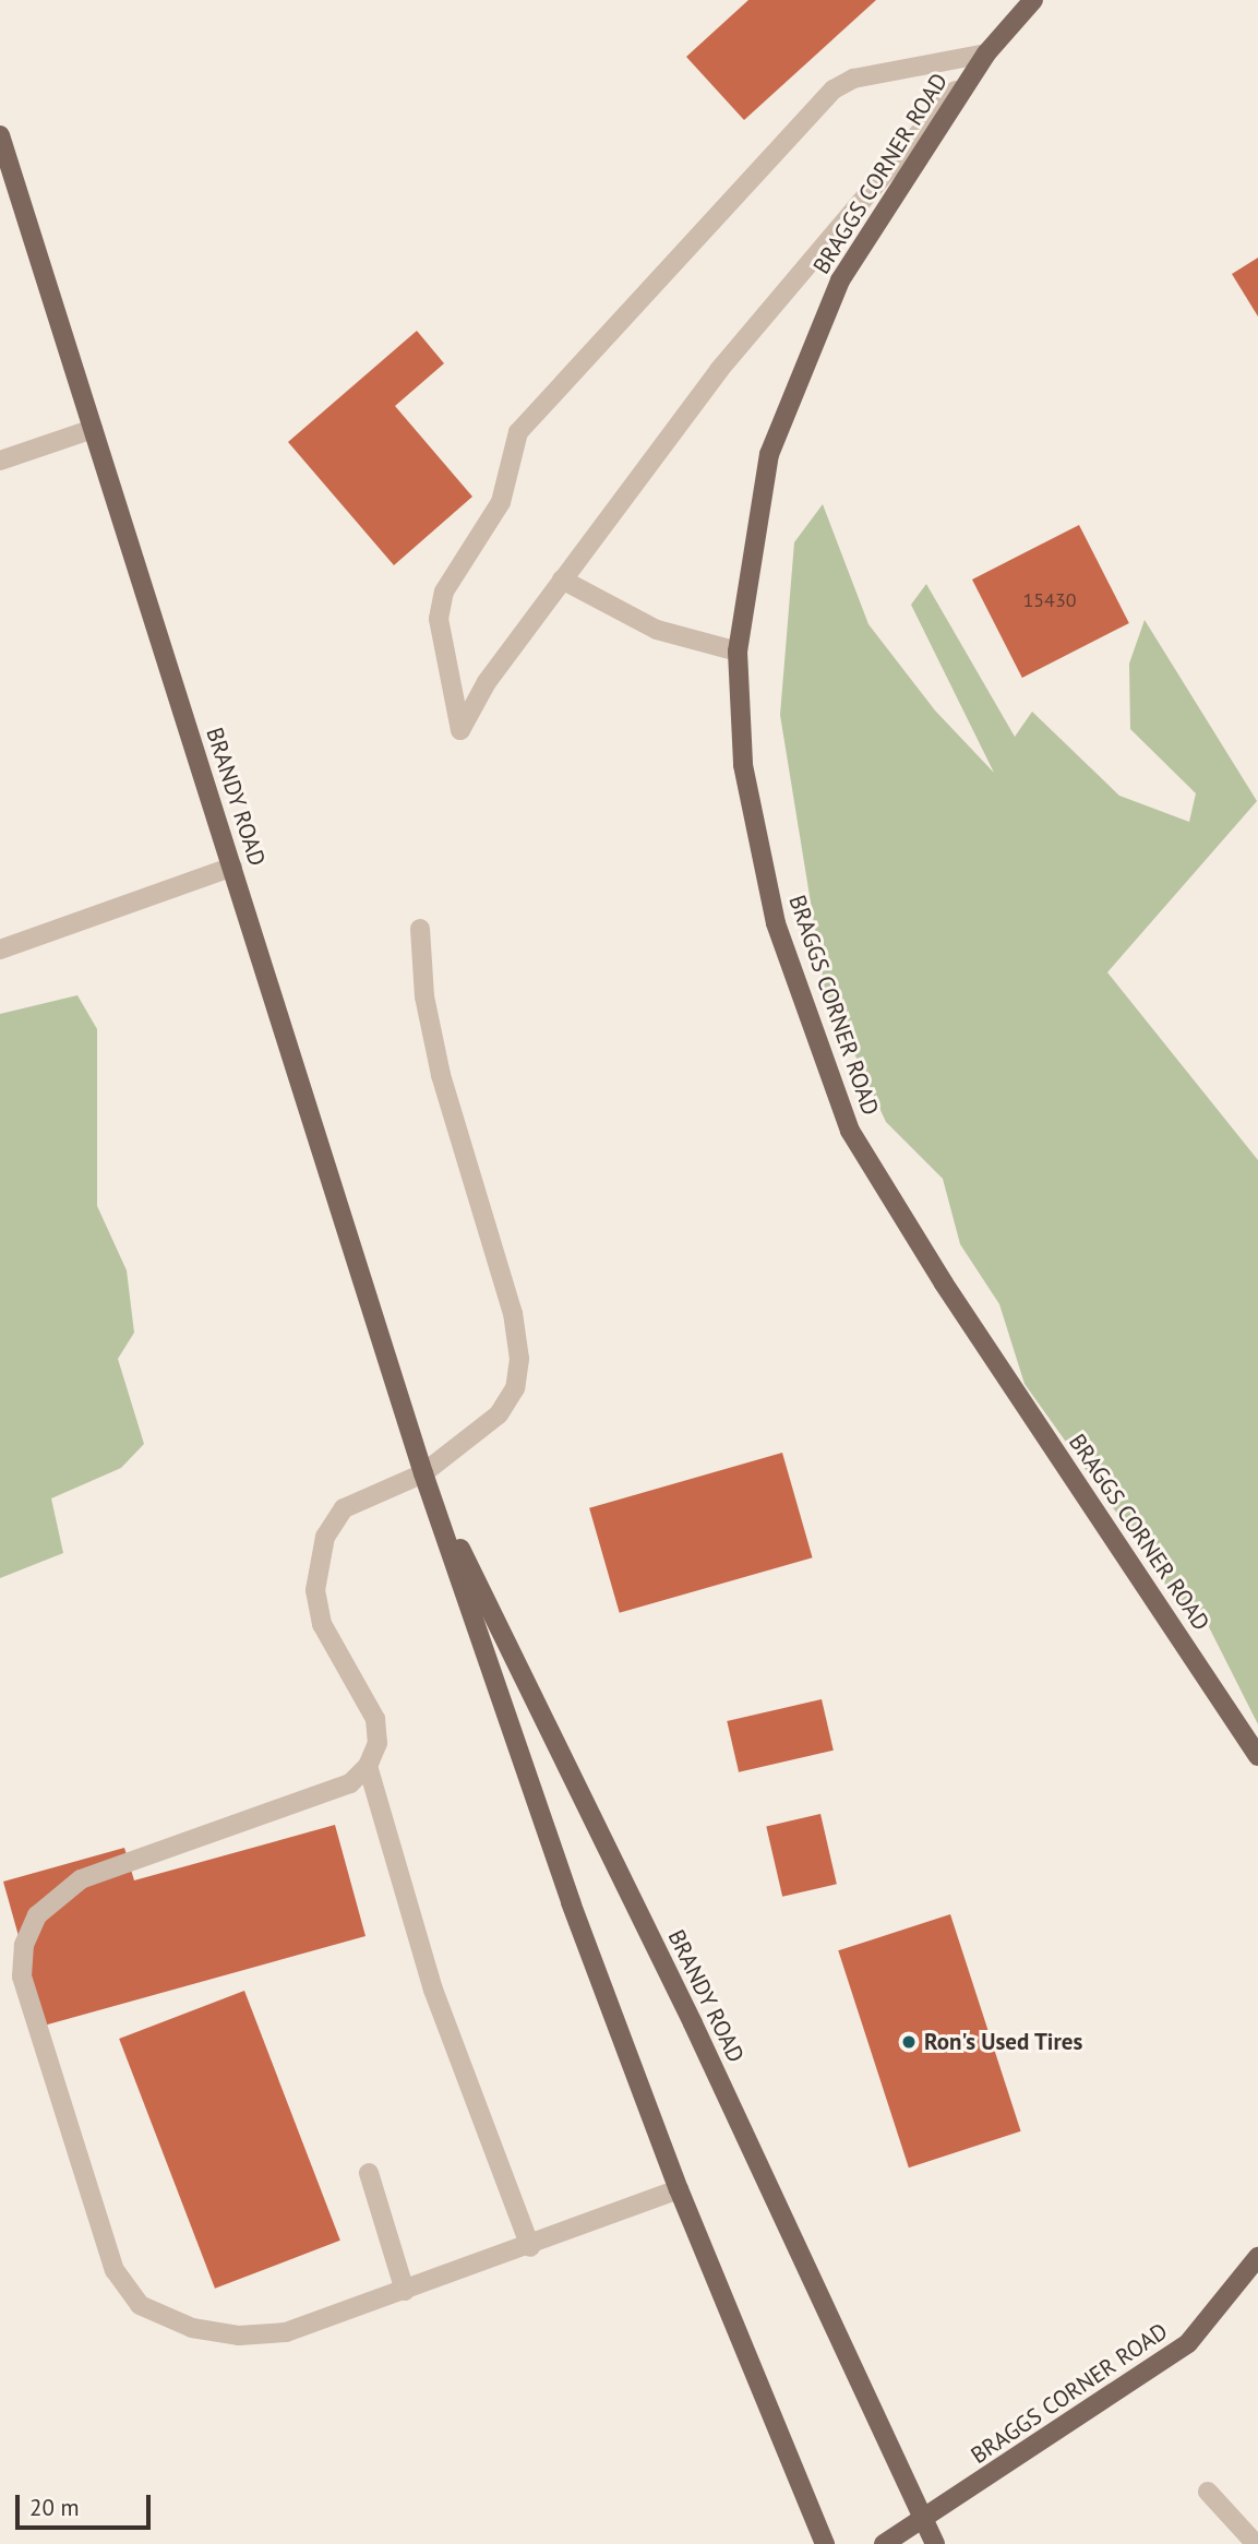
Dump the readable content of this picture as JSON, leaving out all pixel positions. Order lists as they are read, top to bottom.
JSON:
{
  "streets": {
    "main road": ["BRAGGS CORNER ROAD", "BRANDY ROAD"]
  },
  "crossings": [
    ["BRAGGS CORNER ROAD", "BRANDY ROAD"]
  ],
  "places": ["Ron's Used Tires"],
  "house_numbers": ["15430"],
  "scale_bar": "20 m"
}
